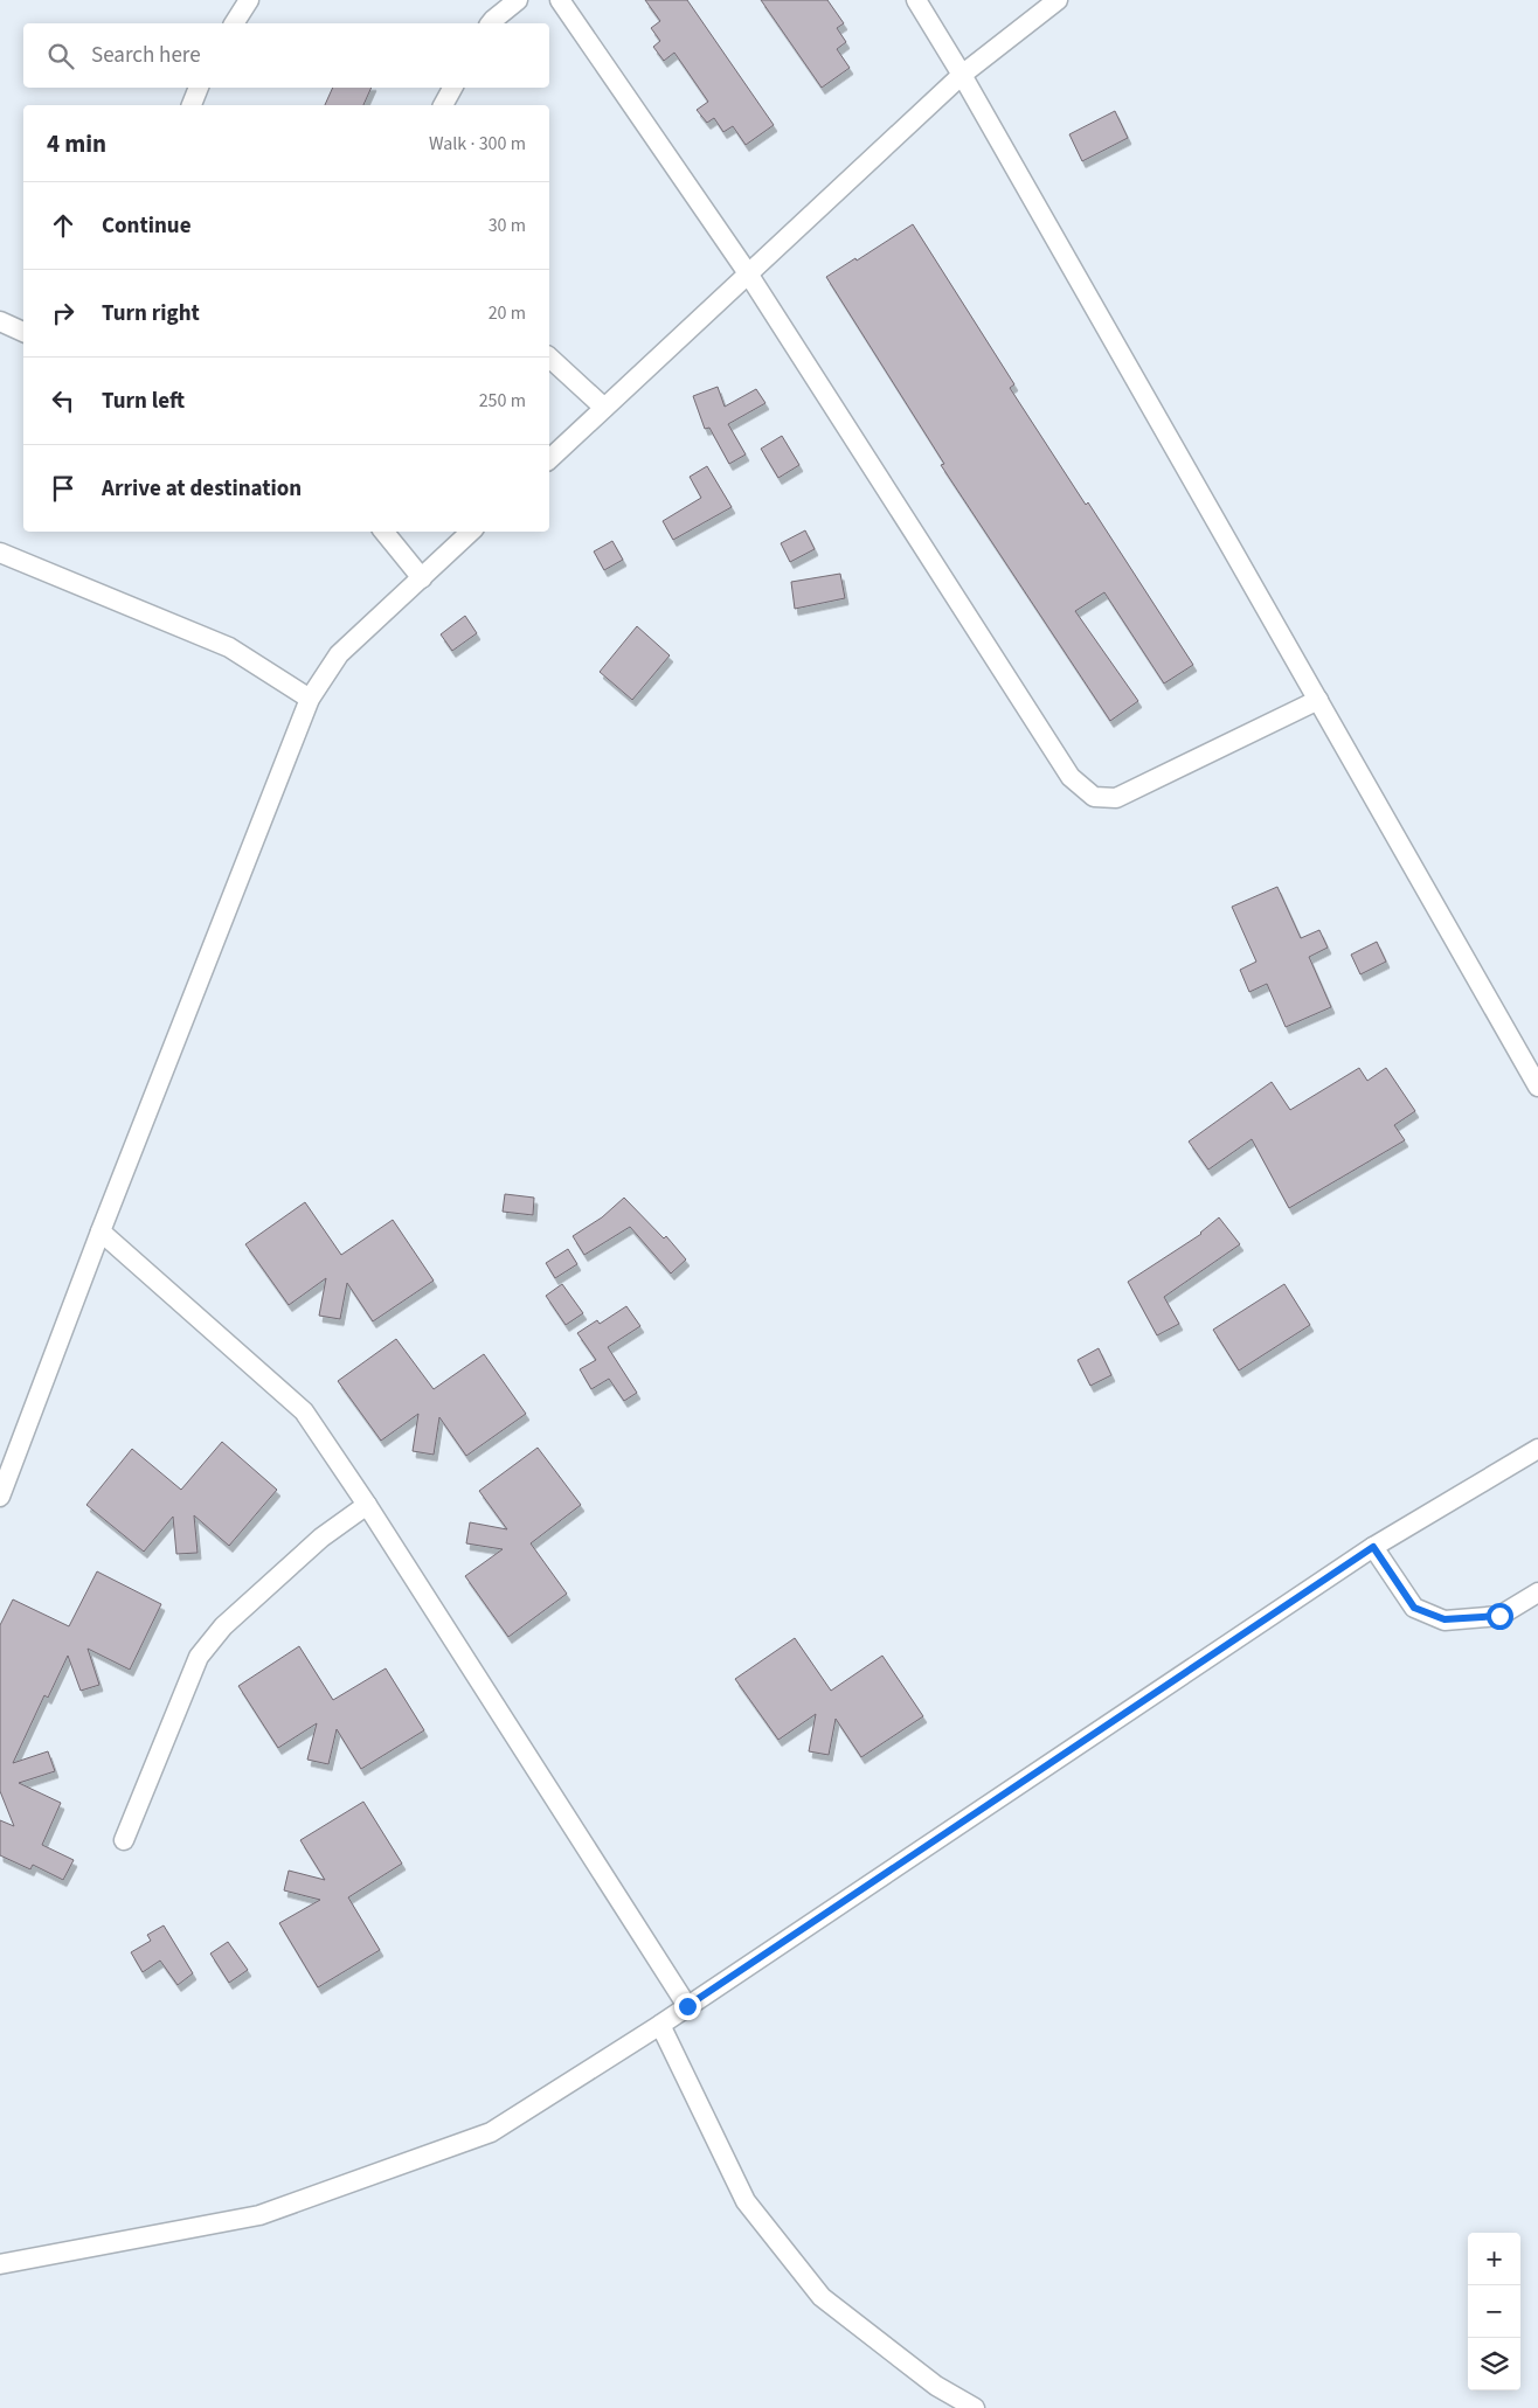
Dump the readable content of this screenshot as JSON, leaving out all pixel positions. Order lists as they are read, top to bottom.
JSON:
{
  "page": {
    "search": "Search here",
    "heading": ["4 min", "Walk · 300 m"],
    "list": [
      ["Continue", "30 m"],
      ["Turn right", "20 m"],
      ["Turn left", "250 m"],
      "Arrive at destination"
    ],
    "map_buttons": ["+", "−"]
  }
}
